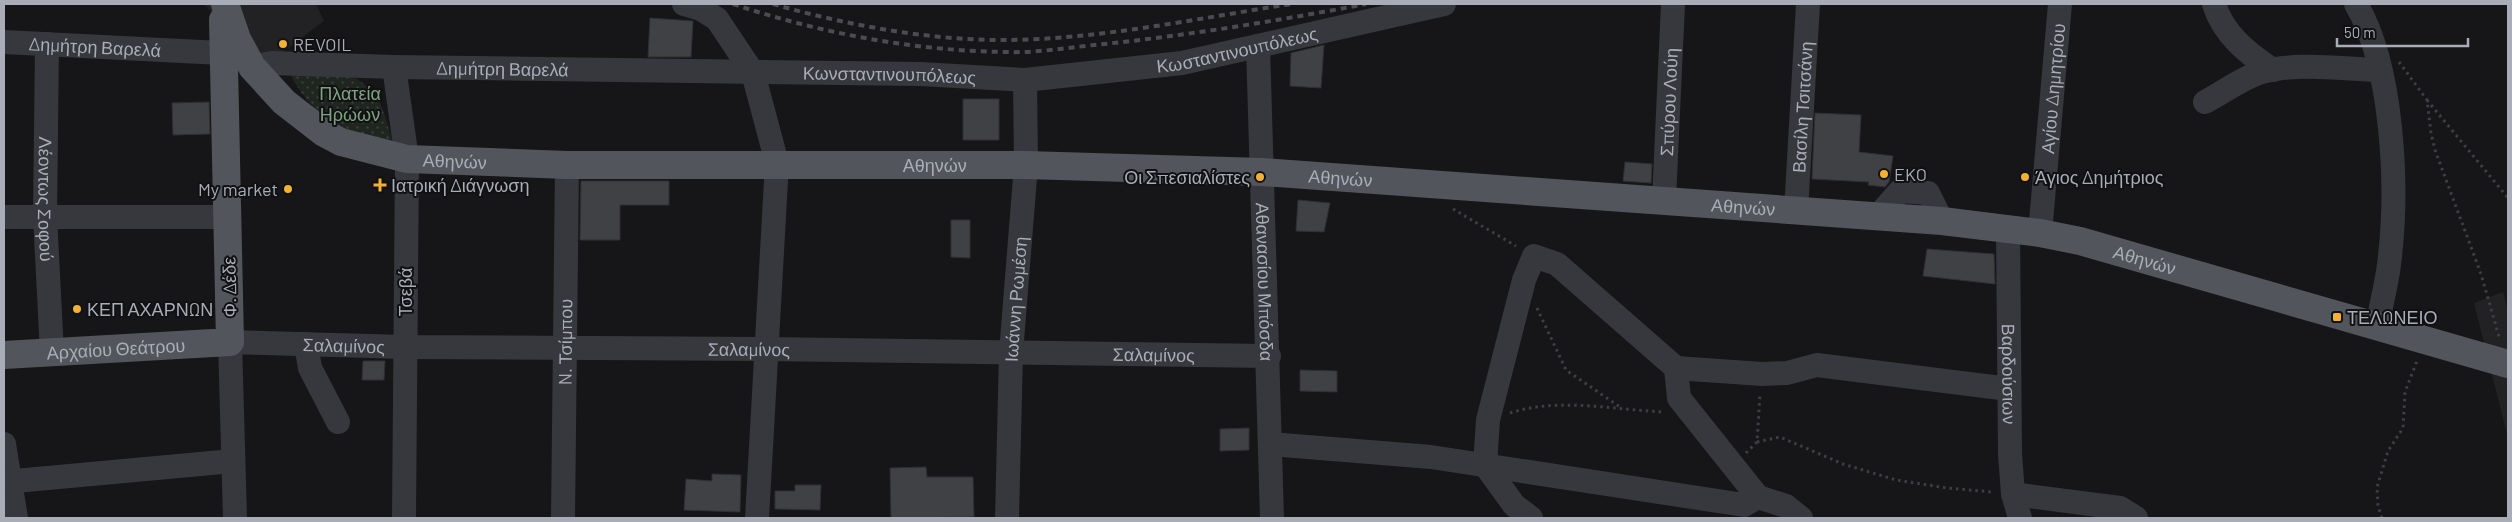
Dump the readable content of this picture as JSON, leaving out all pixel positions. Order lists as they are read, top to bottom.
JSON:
{
  "streets": {
    "main road": ["Αθηνών", "Φ. Δέδε", "Αρχαίου Θεάτρου"],
    "street": [
      "Δημήτρη Βαρελά",
      "Κωσταντινουπόλεως",
      "Κωνσταντινουπόλεως",
      "Αγίου Δημητρίου",
      "Σπύρου Λούη",
      "Βασίλη Τσιτσάνη",
      "Λέοντως Σοφού",
      "Αθανασίου Μπόσδα",
      "Τσεβά",
      "Ιωάννη Ρωμέση",
      "N. Τσίμπου",
      "Σαλαμίνος",
      "Βαρδούσιων"
    ]
  },
  "crossings": [
    ["Δημήτρη Βαρελά", "Κωνσταντινουπόλεως"],
    ["Δημήτρη Βαρελά", "Αθηνών"],
    ["Δημήτρη Βαρελά", "Λέοντως Σοφού"],
    ["Δημήτρη Βαρελά", "Τσεβά"],
    ["Κωσταντινουπόλεως", "Κωνσταντινουπόλεως"],
    ["Κωσταντινουπόλεως", "Αθανασίου Μπόσδα"],
    ["Κωσταντινουπόλεως", "Ιωάννη Ρωμέση"],
    ["Κωνσταντινουπόλεως", "Ιωάννη Ρωμέση"],
    ["Αγίου Δημητρίου", "Αθηνών"],
    ["Σπύρου Λούη", "Αθηνών"],
    ["Βασίλη Τσιτσάνη", "Αθηνών"],
    ["Αθηνών", "Αθανασίου Μπόσδα"],
    ["Αθηνών", "Τσεβά"],
    ["Αθηνών", "Ιωάννη Ρωμέση"],
    ["Αθηνών", "N. Τσίμπου"],
    ["Αθηνών", "Βαρδούσιων"],
    ["Λέοντως Σοφού", "Αρχαίου Θεάτρου"],
    ["Αθανασίου Μπόσδα", "Σαλαμίνος"],
    ["Φ. Δέδε", "Σαλαμίνος"],
    ["Φ. Δέδε", "Αρχαίου Θεάτρου"],
    ["Τσεβά", "Σαλαμίνος"],
    ["Ιωάννη Ρωμέση", "Σαλαμίνος"],
    ["N. Τσίμπου", "Σαλαμίνος"],
    ["Σαλαμίνος", "Αρχαίου Θεάτρου"]
  ],
  "parks": ["Πλατεία Ηρώων"],
  "places": {
    "other": [
      "REVOIL",
      "EKO",
      "Οι Σπεσιαλίστες",
      "Άγιος Δημήτριος",
      "My market",
      "ΚΕΠ ΑΧΑΡΝΩΝ"
    ],
    "health": ["Ιατρική Διάγνωση"],
    "transit": ["ΤΕΛΩΝΕΙΟ"]
  },
  "scale_bar": "50 m"
}
